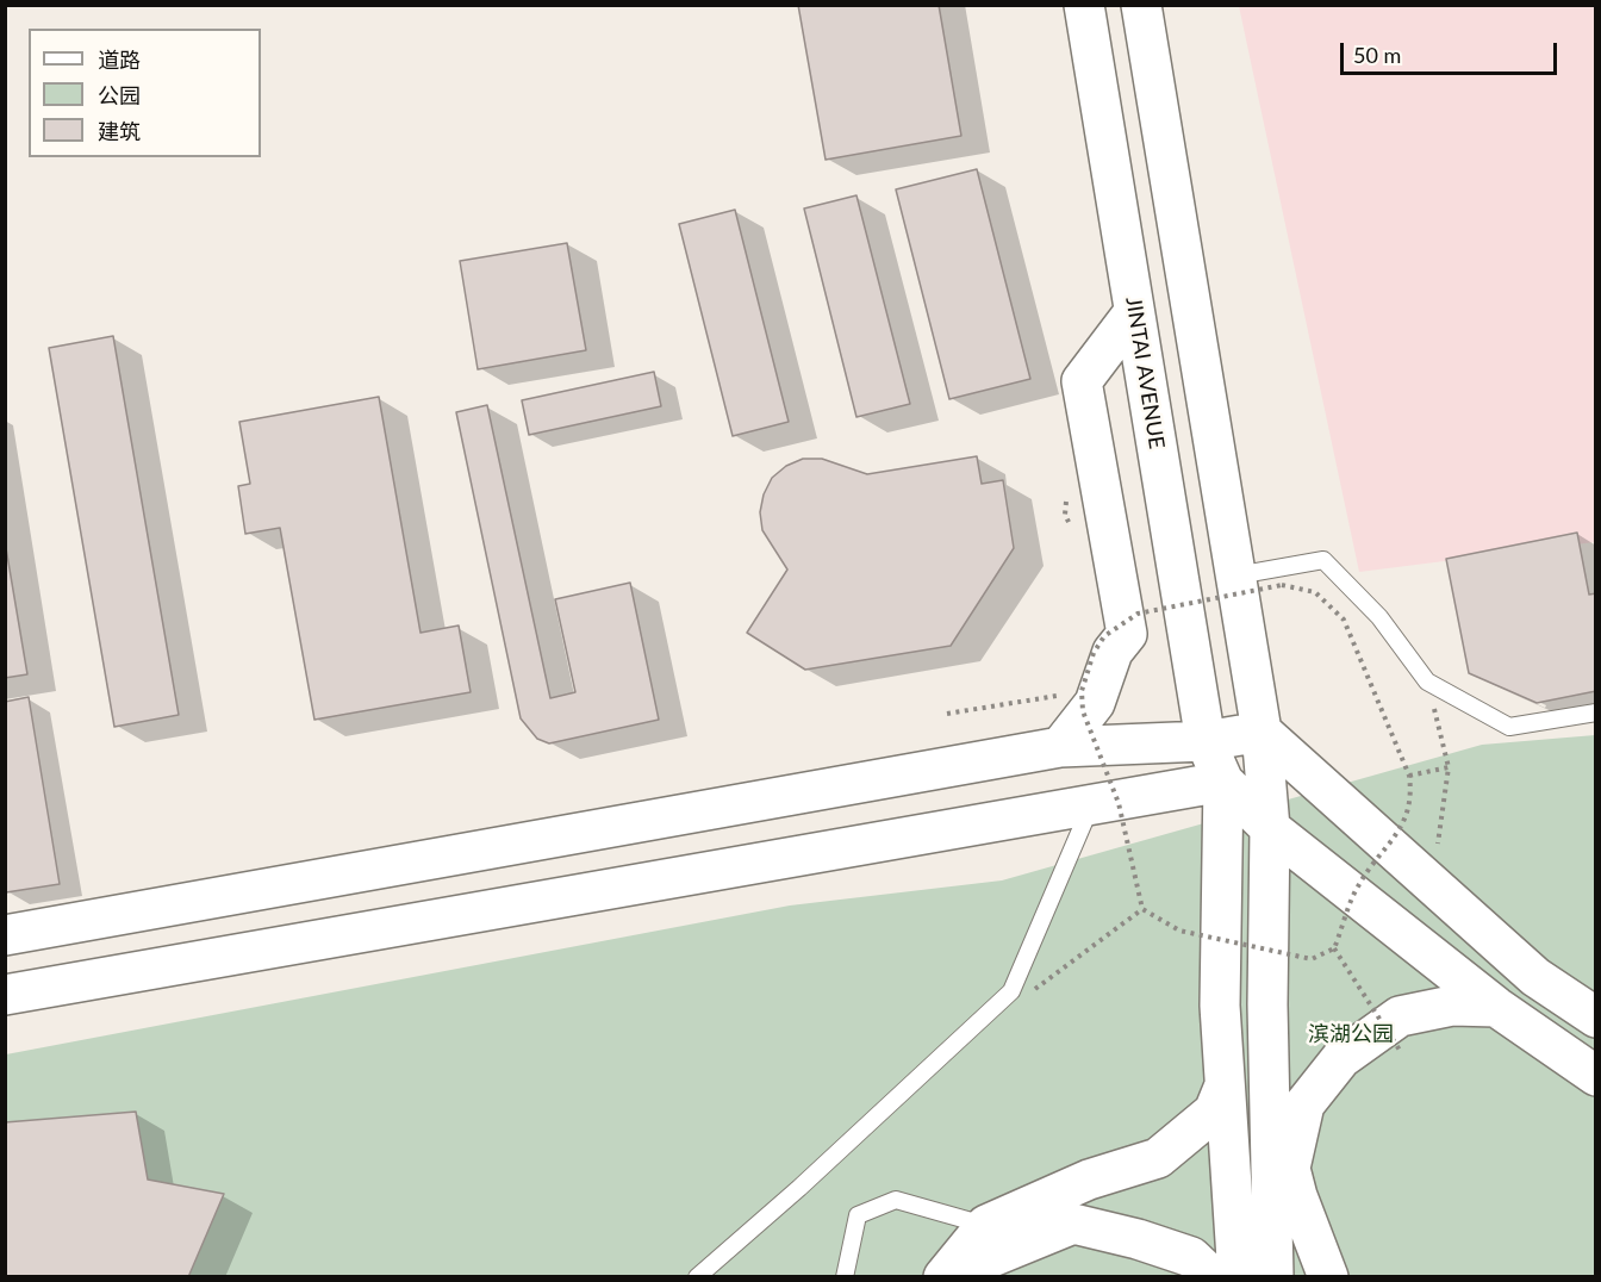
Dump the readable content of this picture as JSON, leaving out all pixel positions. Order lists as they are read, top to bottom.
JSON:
{
  "streets": {
    "main road": ["JINTAI AVENUE"]
  },
  "parks": ["滨湖公园"],
  "legend": ["道路", "公园", "建筑"],
  "scale_bar": "50 m"
}
